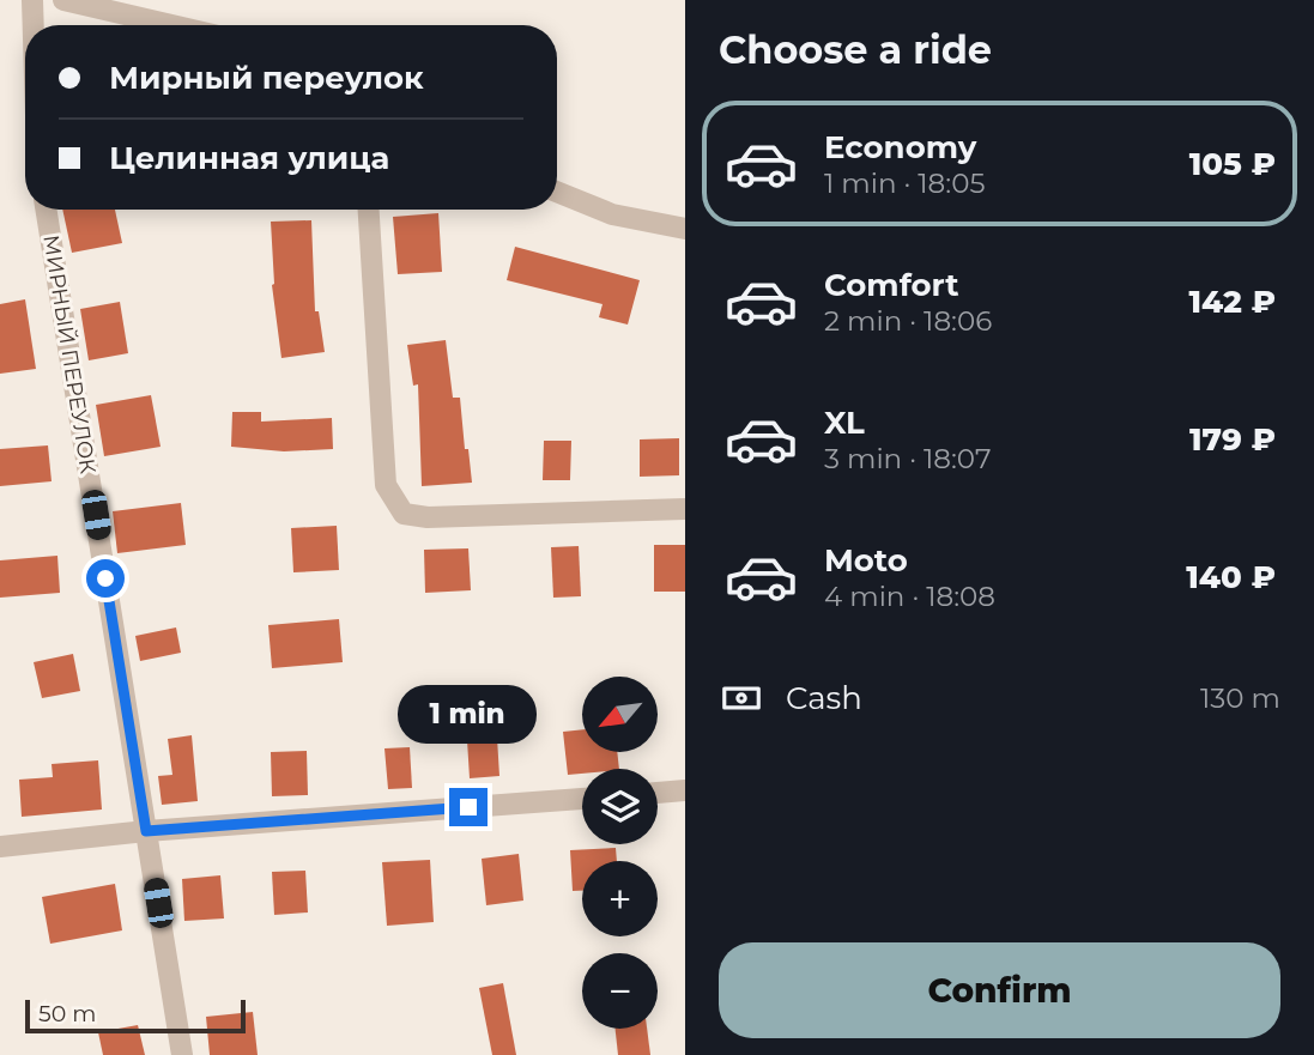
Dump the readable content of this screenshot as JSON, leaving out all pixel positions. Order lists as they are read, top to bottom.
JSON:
{
  "streets": {
    "street": ["МИРНЫЙ ПЕРЕУЛОК"]
  },
  "scale_bar": "50 m",
  "north": "bottom left",
  "page": {
    "heading": "Choose a ride",
    "banner": ["Мирный переулок", "Целинная улица"],
    "list": [
      {
        "name": "Economy",
        "note": "1 min · 18:05",
        "value": "105 ₽"
      },
      {
        "name": "Comfort",
        "note": "2 min · 18:06",
        "value": "142 ₽"
      },
      {
        "name": "XL",
        "note": "3 min · 18:07",
        "value": "179 ₽"
      },
      {
        "name": "Moto",
        "note": "4 min · 18:08",
        "value": "140 ₽"
      }
    ],
    "pay": ["Cash", "130 m"],
    "map_buttons": ["+", "−"],
    "bubble": "1 min",
    "buttons": "Confirm",
    "scale": "50 m"
  }
}
